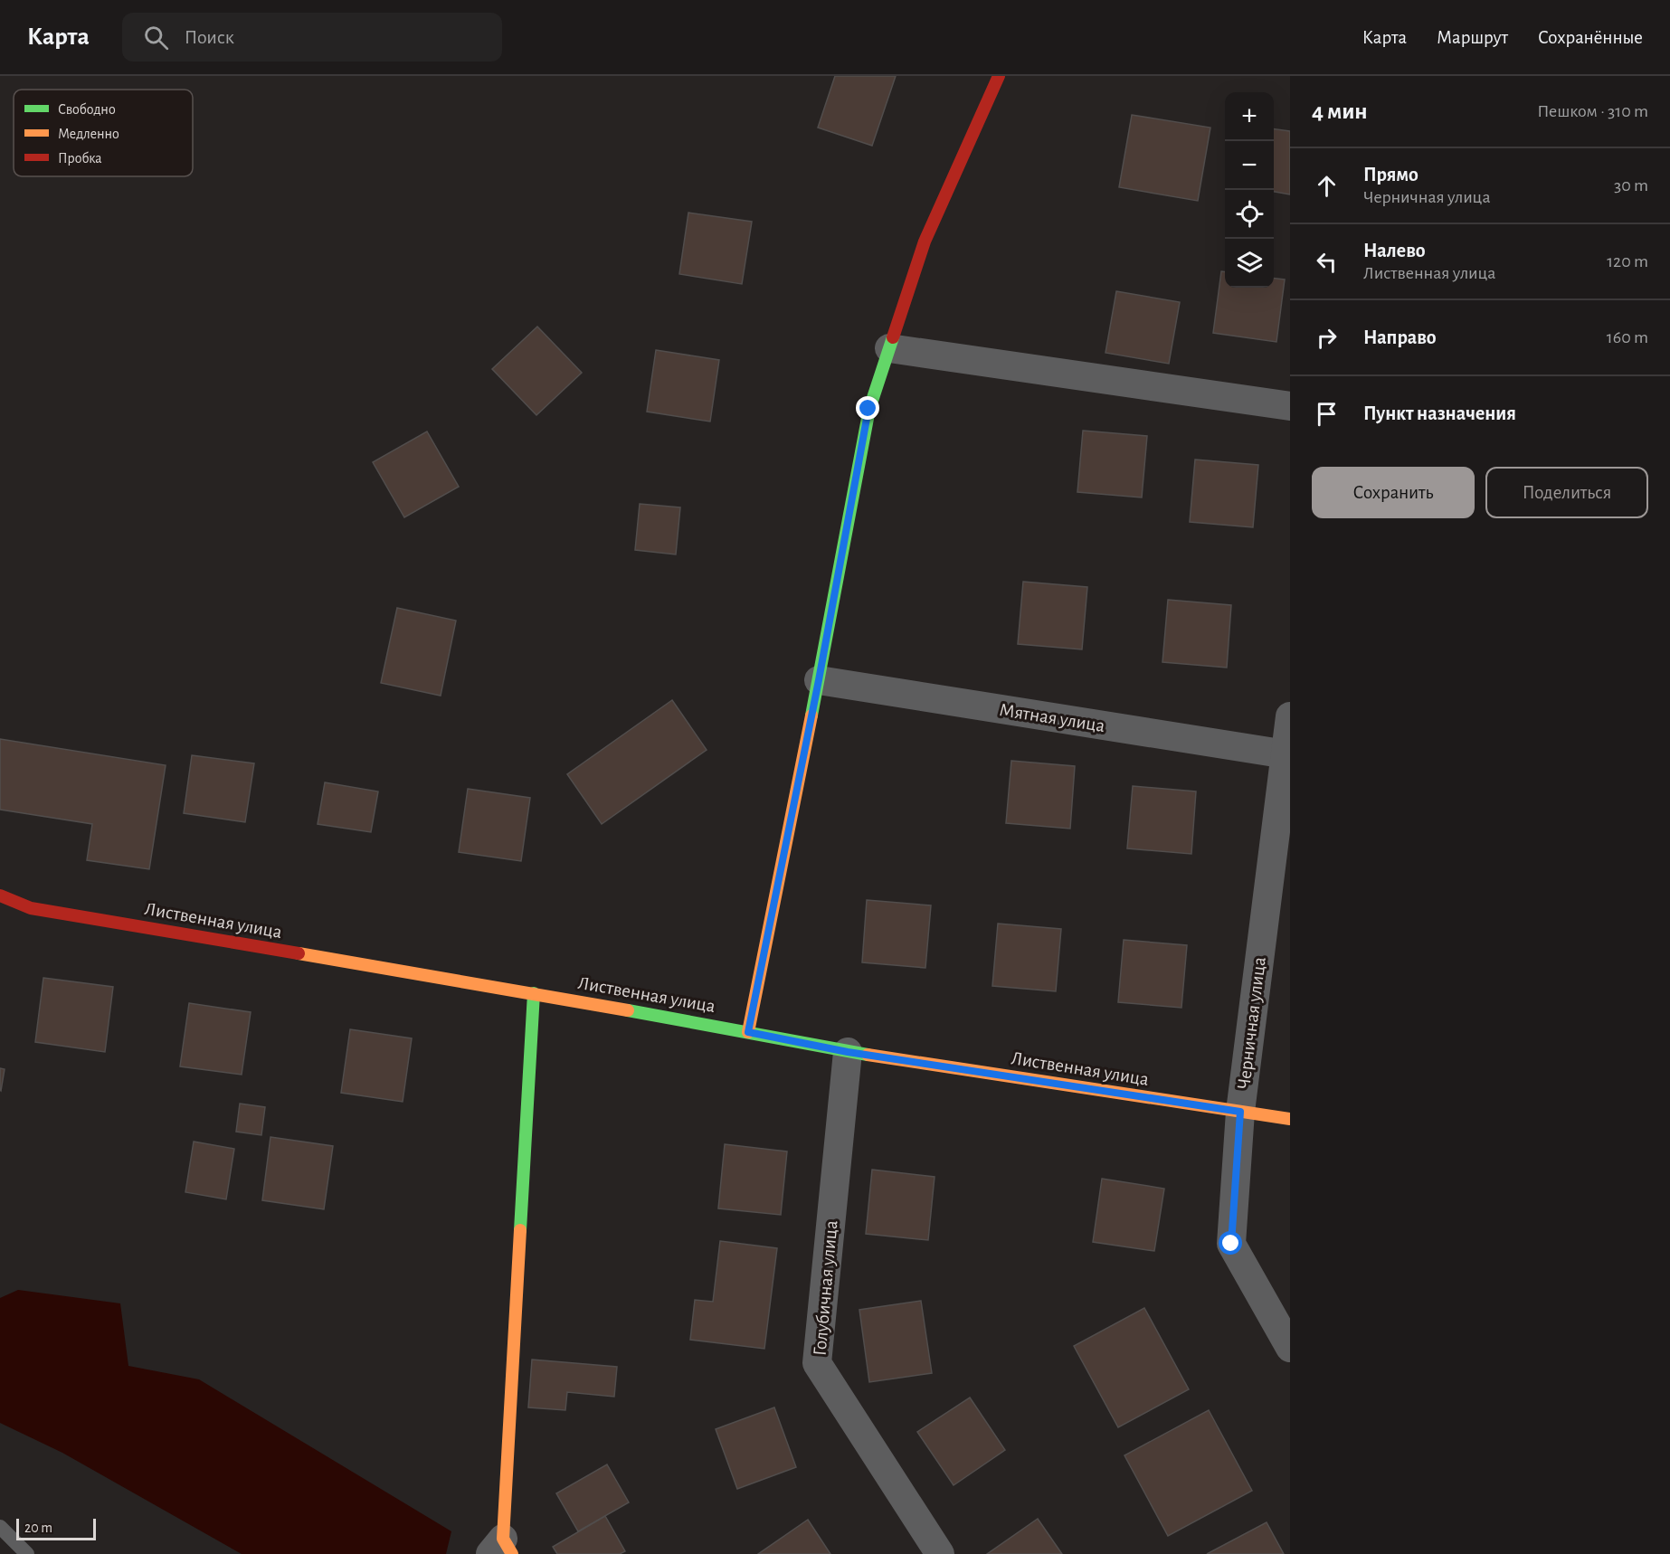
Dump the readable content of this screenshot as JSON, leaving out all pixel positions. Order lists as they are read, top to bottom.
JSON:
{
  "streets": {
    "street": [
      "Мятная улица",
      "Лиственная улица",
      "Черничная улица",
      "Голубичная улица"
    ]
  },
  "crossings": [
    ["Мятная улица", "Черничная улица"],
    ["Лиственная улица", "Черничная улица"],
    ["Лиственная улица", "Голубичная улица"]
  ],
  "legend": ["Свободно", "Медленно", "Пробка"],
  "scale_bar": "20 m",
  "page": {
    "header": "Карта",
    "search": "Поиск",
    "nav": ["Карта", "Маршрут", "Сохранённые"],
    "heading": ["4 мин", "Пешком · 310 m"],
    "map_buttons": ["+", "−"],
    "list": [
      ["Прямо", "Черничная улица", "30 m"],
      ["Налево", "Лиственная улица", "120 m"],
      ["Направо", "160 m"],
      "Пункт назначения"
    ],
    "buttons": ["Сохранить", "Поделиться"],
    "scale": "20 m"
  }
}
